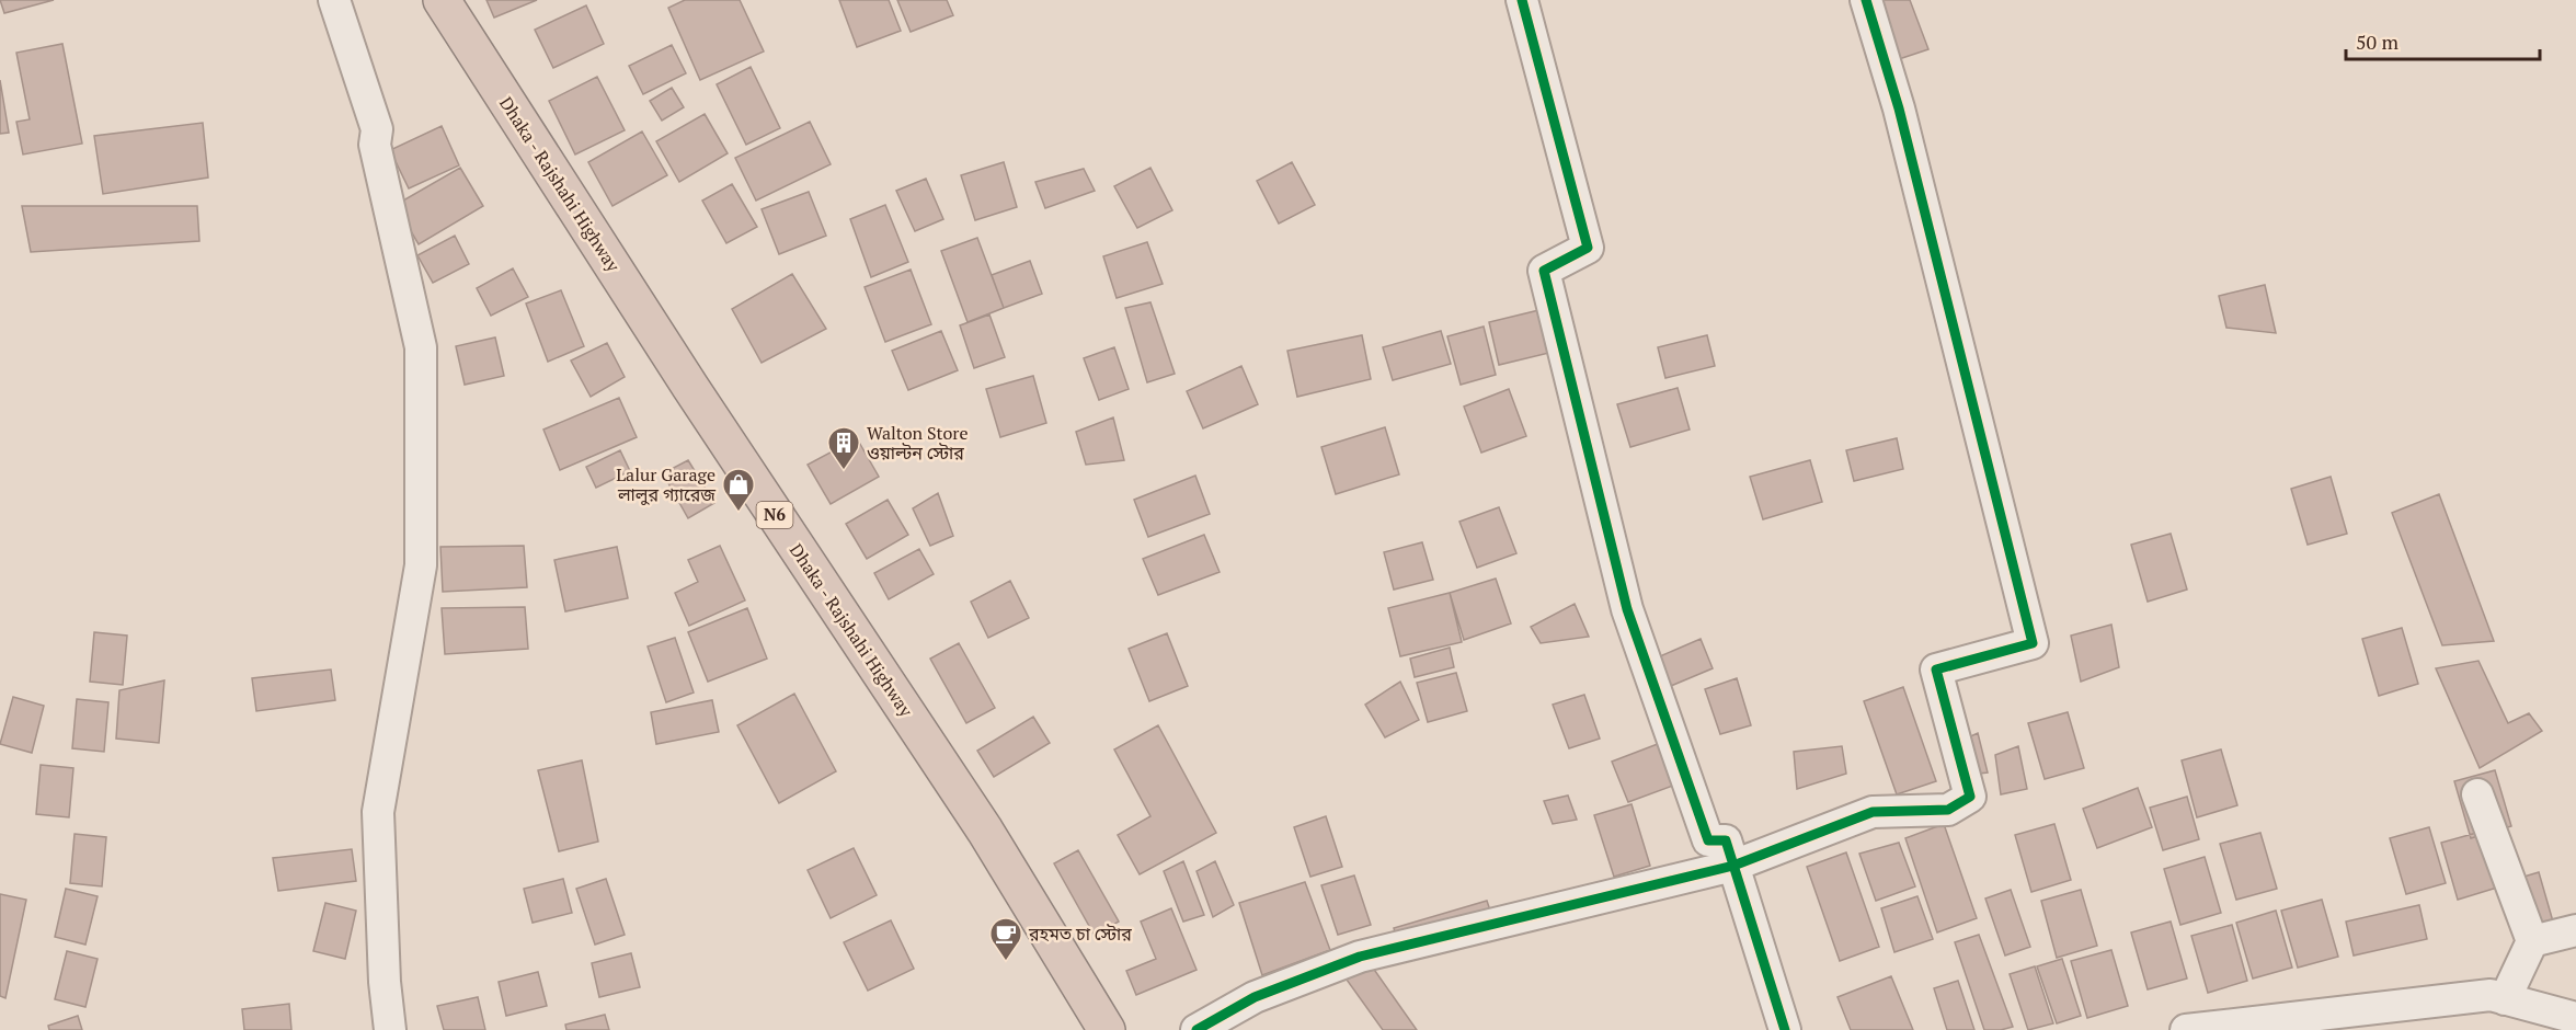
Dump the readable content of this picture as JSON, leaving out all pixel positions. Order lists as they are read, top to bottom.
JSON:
{
  "streets": {
    "highway": ["Dhaka - Rajshahi Highway", "N6"]
  },
  "places": {
    "building": ["Walton Store ওয়াল্টন স্টোর"],
    "shop": ["Lalur Garage লালুর গ্যারেজ"],
    "cafe": ["রহমত চা স্টোর"]
  },
  "scale_bar": "50 m"
}
